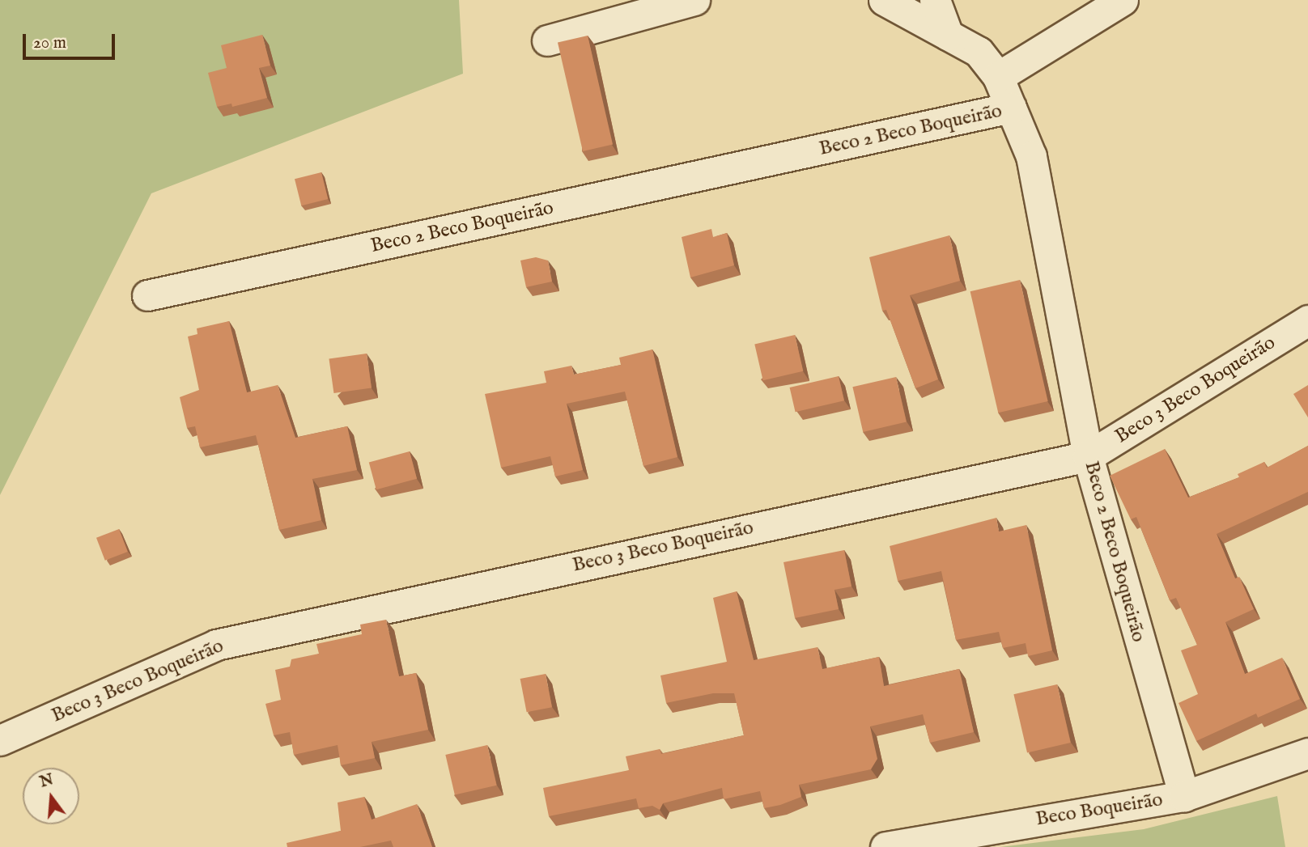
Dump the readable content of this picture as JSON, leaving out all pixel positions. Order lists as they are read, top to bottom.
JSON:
{
  "streets": {
    "street": ["Beco 2 Beco Boqueirão", "Beco 3 Beco Boqueirão", "Beco Boqueirão"]
  },
  "crossings": [
    ["Beco 2 Beco Boqueirão", "Beco 3 Beco Boqueirão"],
    ["Beco 2 Beco Boqueirão", "Beco Boqueirão"]
  ],
  "scale_bar": "20 m",
  "north": "top"
}
